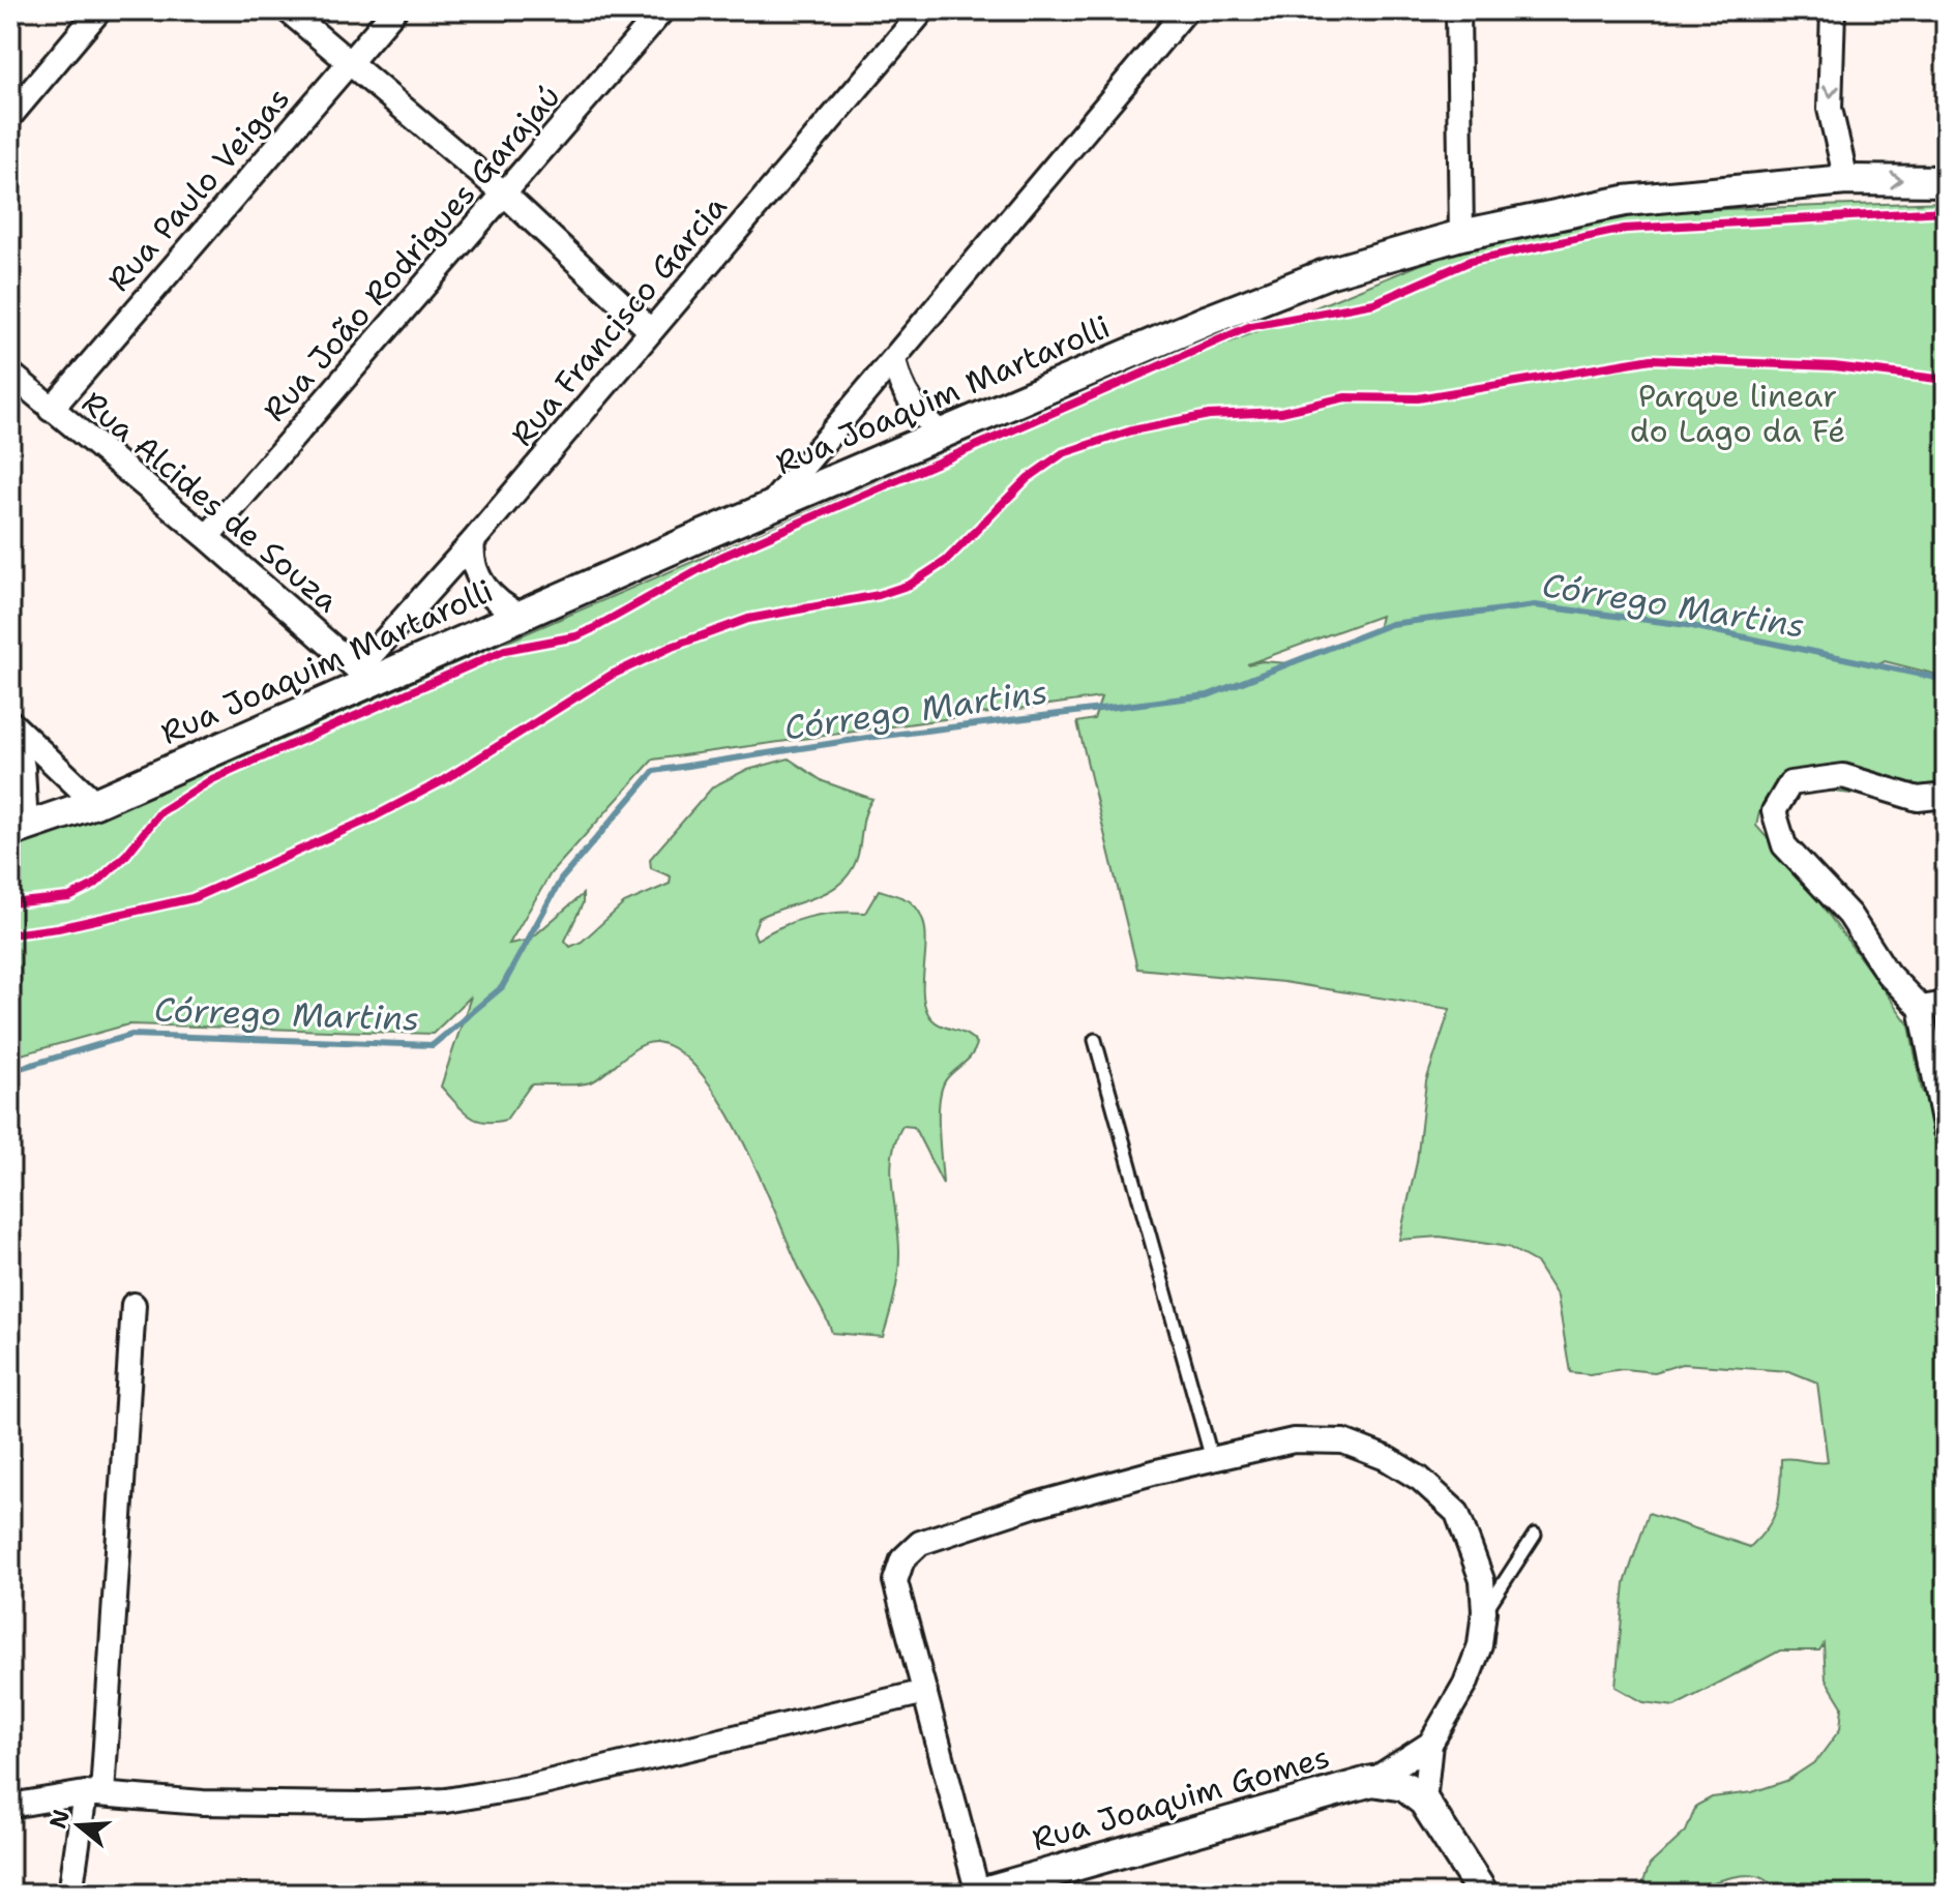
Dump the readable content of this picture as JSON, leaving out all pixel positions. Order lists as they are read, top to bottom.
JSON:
{
  "streets": {
    "street": [
      "Rua Paulo Veigas",
      "Rua João Rodrigues Garajaú",
      "Rua Francisco Garcia",
      "Rua Joaquim Martarolli",
      "Rua Alcides de Souza",
      "Rua Joaquim Gomes"
    ]
  },
  "crossings": [
    ["Rua Paulo Veigas", "Rua Alcides de Souza"],
    ["Rua João Rodrigues Garajaú", "Rua Alcides de Souza"],
    ["Rua Francisco Garcia", "Rua Joaquim Martarolli"],
    ["Rua Francisco Garcia", "Rua Alcides de Souza"],
    ["Rua Joaquim Martarolli", "Rua Alcides de Souza"]
  ],
  "water": ["Córrego Martins"],
  "parks": ["Parque linear do Lago da Fé"],
  "north": "left"
}
